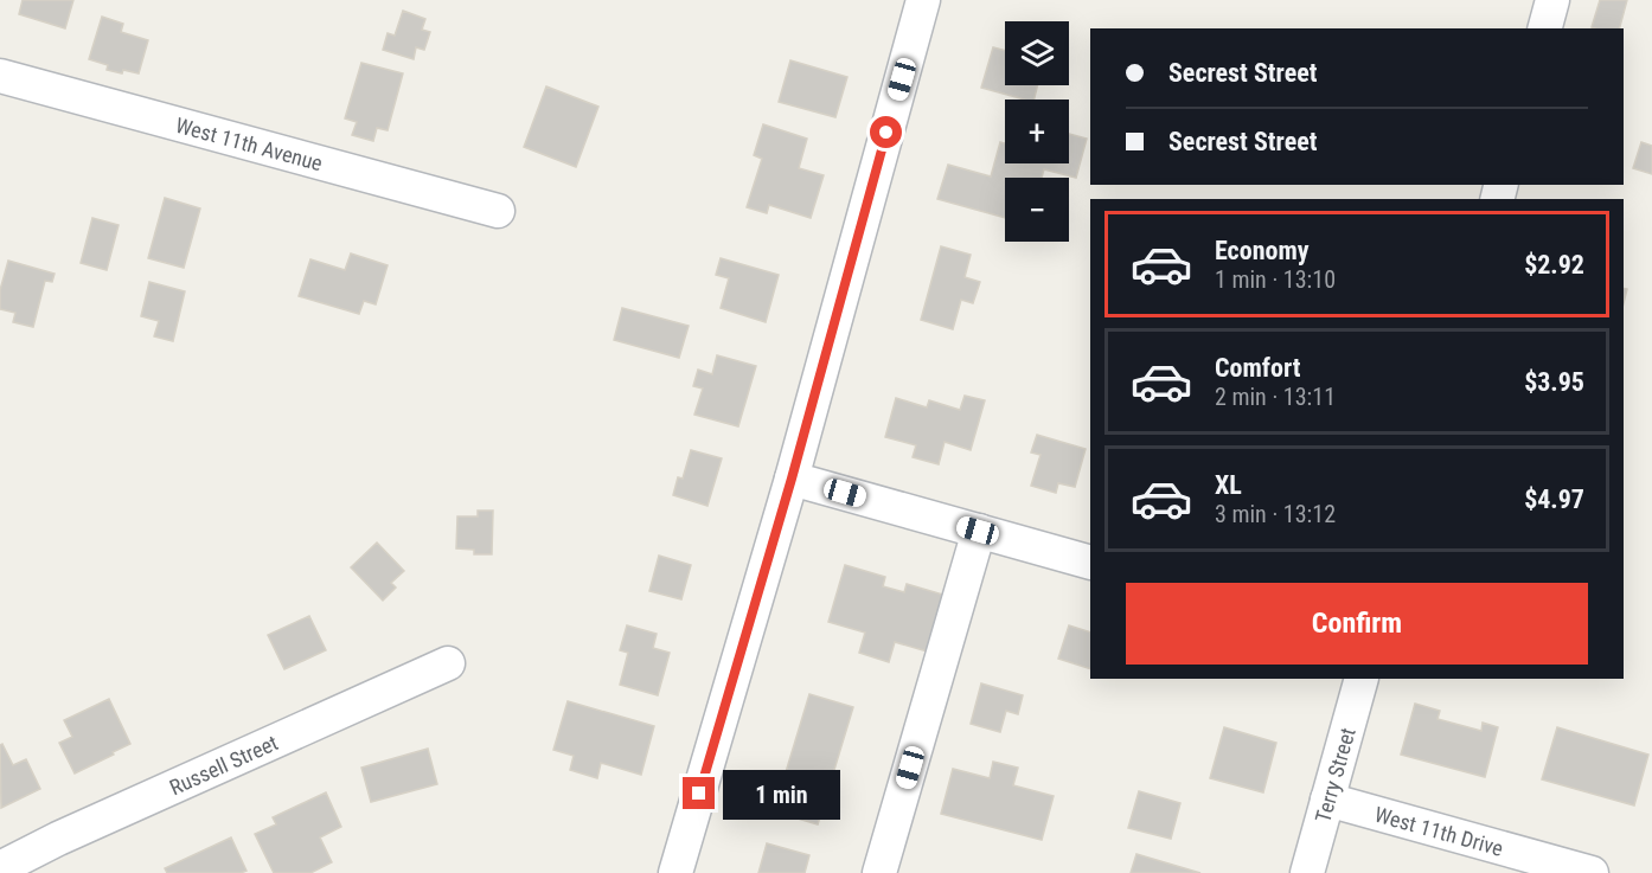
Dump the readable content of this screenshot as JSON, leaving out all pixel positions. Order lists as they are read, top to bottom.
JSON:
{
  "streets": {
    "street": [
      "West 11th Avenue",
      "Russell Street",
      "Terry Street",
      "West 11th Drive"
    ]
  },
  "crossings": [
    ["Terry Street", "West 11th Drive"]
  ],
  "page": {
    "map_buttons": ["+", "−"],
    "banner": ["Secrest Street", "Secrest Street"],
    "list": [
      {
        "name": "Economy",
        "note": "1 min · 13:10",
        "value": "$2.92"
      },
      {
        "name": "Comfort",
        "note": "2 min · 13:11",
        "value": "$3.95"
      },
      {
        "name": "XL",
        "note": "3 min · 13:12",
        "value": "$4.97"
      }
    ],
    "buttons": "Confirm",
    "bubble": "1 min"
  }
}
